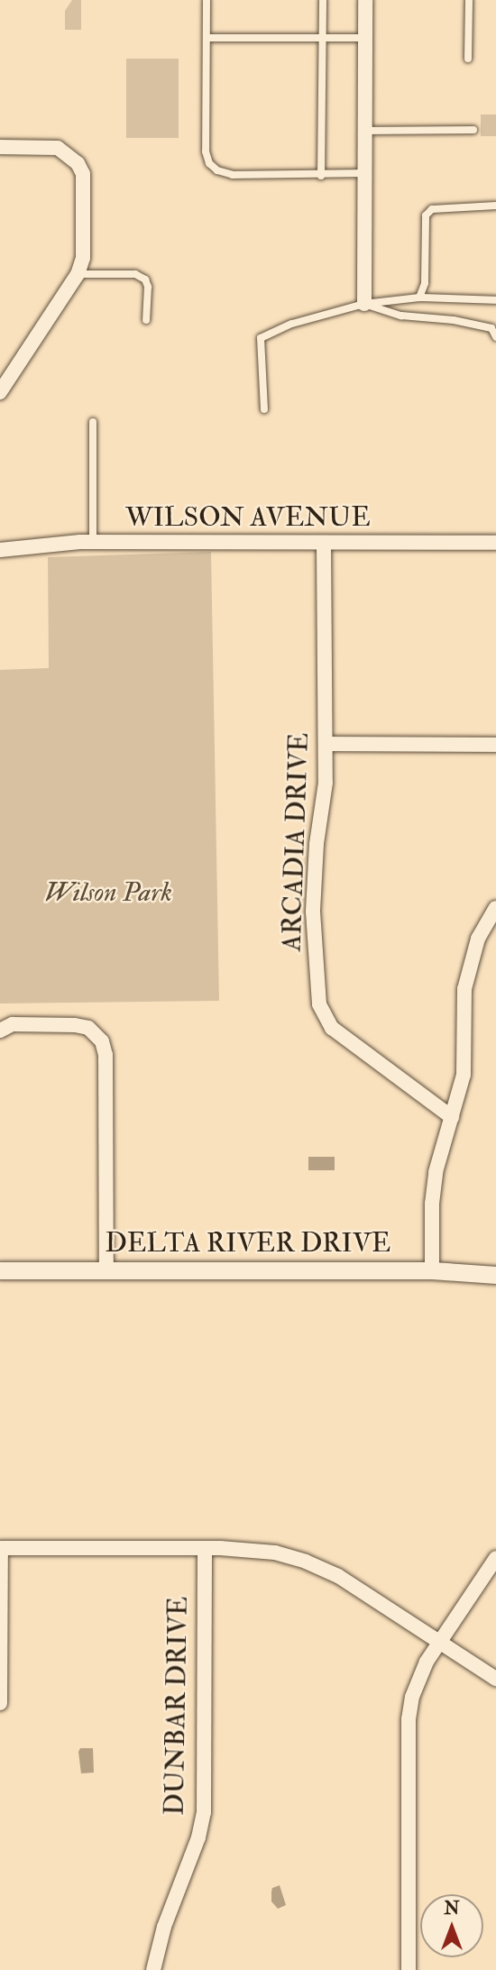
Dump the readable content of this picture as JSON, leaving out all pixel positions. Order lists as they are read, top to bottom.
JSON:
{
  "streets": {
    "street": [
      "WILSON AVENUE",
      "ARCADIA DRIVE",
      "DELTA RIVER DRIVE",
      "DUNBAR DRIVE"
    ]
  },
  "crossings": [
    ["WILSON AVENUE", "ARCADIA DRIVE"]
  ],
  "parks": ["Wilson Park"],
  "north": "top"
}
